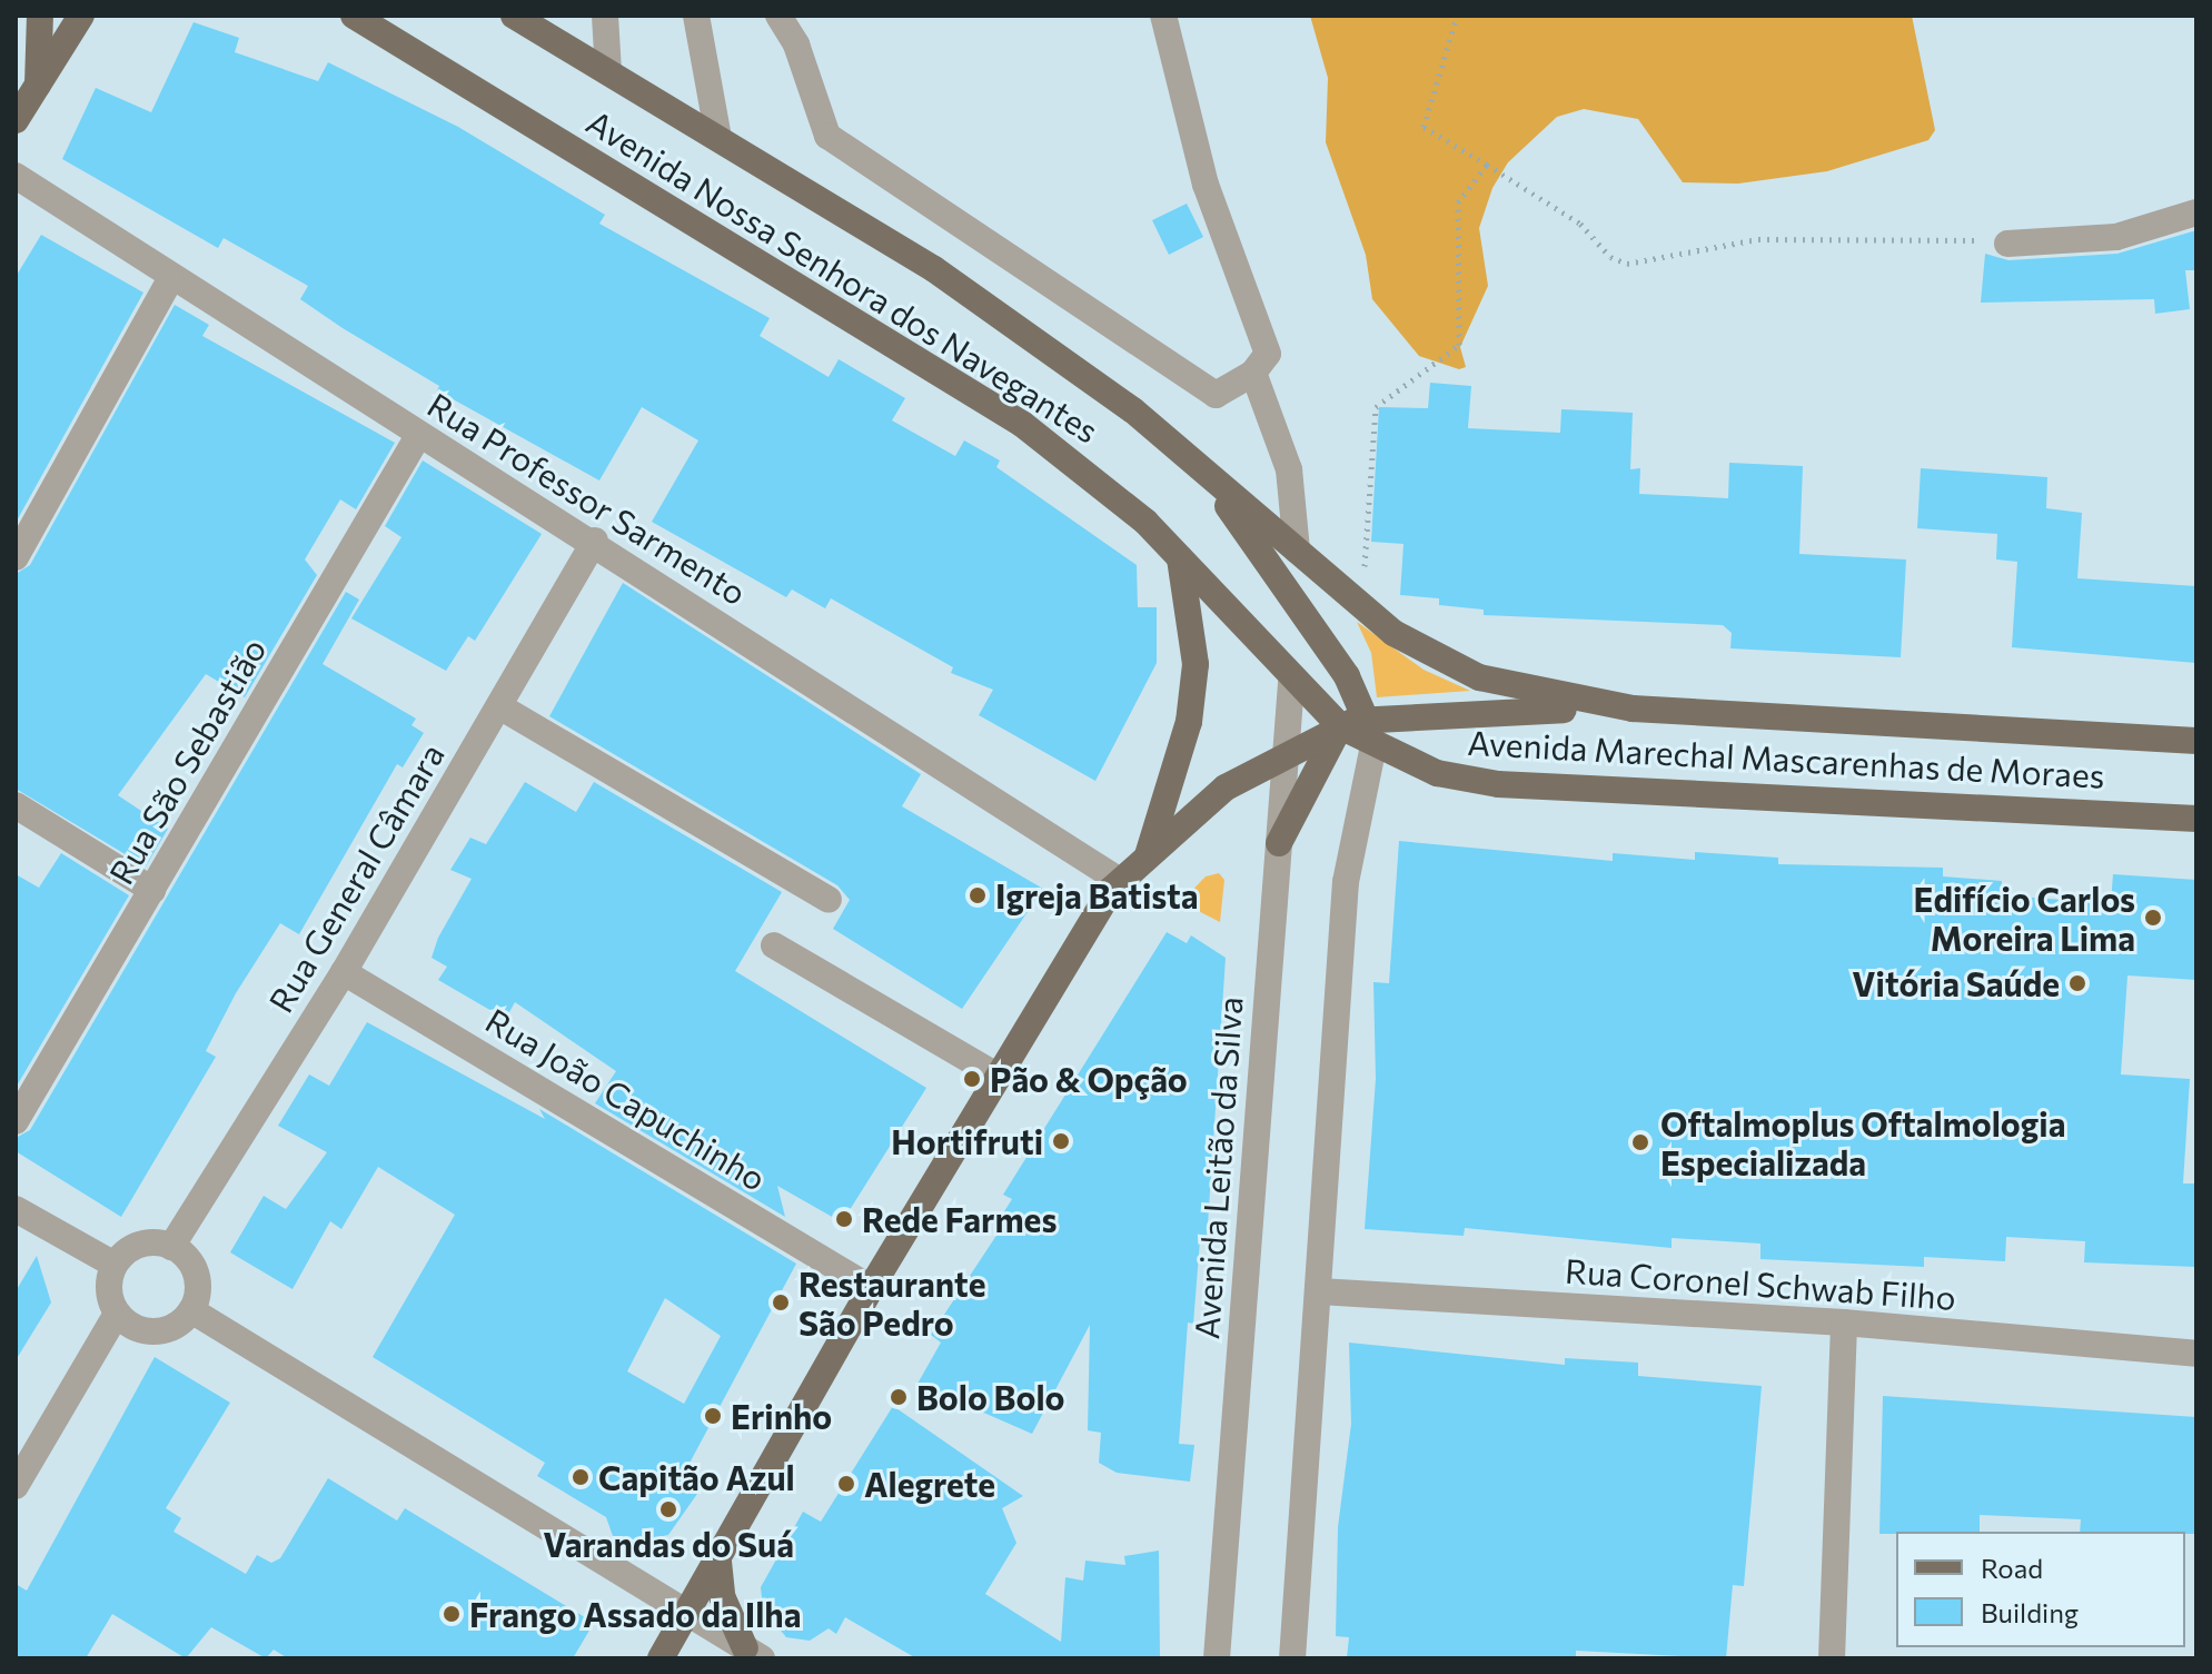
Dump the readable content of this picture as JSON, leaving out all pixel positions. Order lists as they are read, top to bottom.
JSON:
{
  "streets": {
    "main road": ["Avenida Nossa Senhora dos Navegantes", "Avenida Marechal Mascarenhas de Moraes"],
    "street": [
      "Rua Professor Sarmento",
      "Rua São Sebastião",
      "Rua General Câmara",
      "Rua João Capuchinho",
      "Avenida Leitão da Silva",
      "Rua Coronel Schwab Filho"
    ]
  },
  "crossings": [
    ["Avenida Nossa Senhora dos Navegantes", "Avenida Marechal Mascarenhas de Moraes"],
    ["Avenida Nossa Senhora dos Navegantes", "Avenida Leitão da Silva"],
    ["Rua Professor Sarmento", "Rua São Sebastião"],
    ["Rua Professor Sarmento", "Rua General Câmara"],
    ["Avenida Marechal Mascarenhas de Moraes", "Avenida Leitão da Silva"],
    ["Rua General Câmara", "Rua João Capuchinho"]
  ],
  "places": [
    "Igreja Batista",
    "Edifício Carlos Moreira Lima",
    "Vitória Saúde",
    "Pão & Opção",
    "Hortifruti",
    "Oftalmoplus Oftalmologia Especializada",
    "Rede Farmes",
    "Restaurante São Pedro",
    "Bolo Bolo",
    "Erinho",
    "Capitão Azul",
    "Alegrete",
    "Varandas do Suá",
    "Frango Assado da Ilha"
  ],
  "legend": ["Road", "Building"]
}
